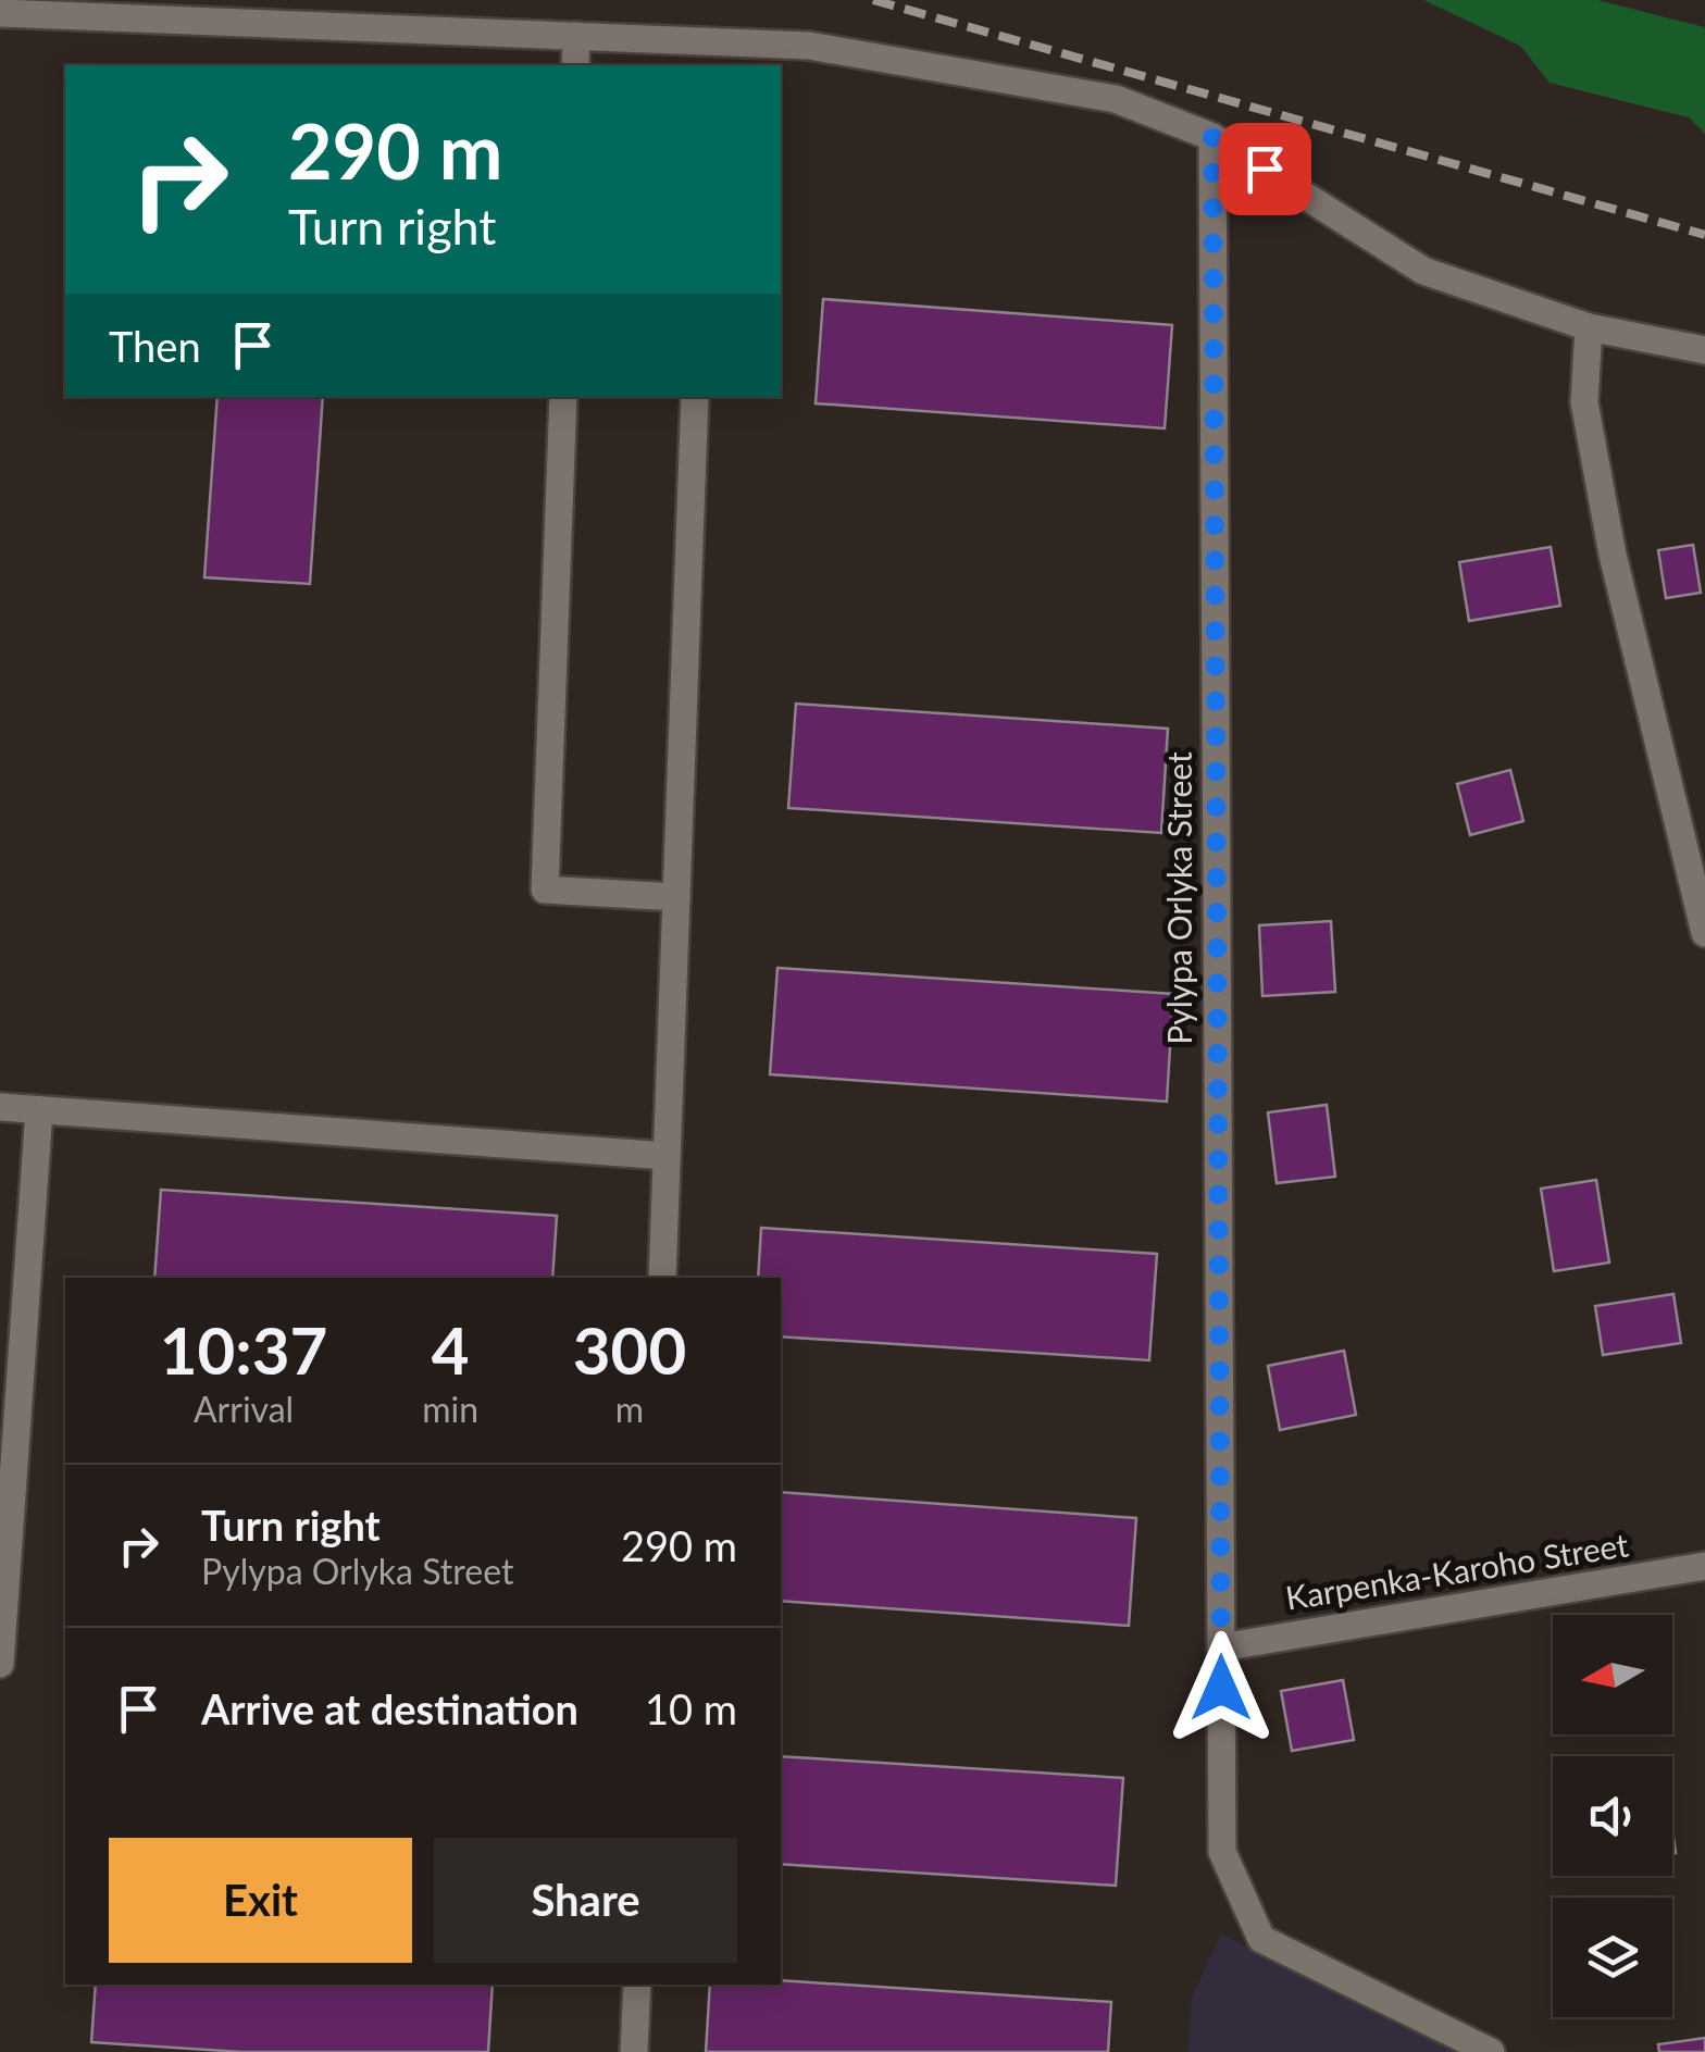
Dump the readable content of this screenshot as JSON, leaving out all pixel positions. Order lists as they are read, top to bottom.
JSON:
{
  "streets": {
    "street": ["Pylypa Orlyka Street", "Karpenka-Karoho Street"]
  },
  "crossings": [
    ["Pylypa Orlyka Street", "Karpenka-Karoho Street"]
  ],
  "north": "left",
  "page": {
    "turn": ["290 m", "Turn right"],
    "then": "Then",
    "eta": [
      "10:37",
      "Arrival",
      "4",
      "min",
      "300",
      "m"
    ],
    "list": [
      {
        "name": "Turn right",
        "note": "Pylypa Orlyka Street",
        "value": "290 m"
      },
      {
        "name": "Arrive at destination",
        "value": "10 m"
      }
    ],
    "buttons": ["Exit", "Share"]
  }
}
